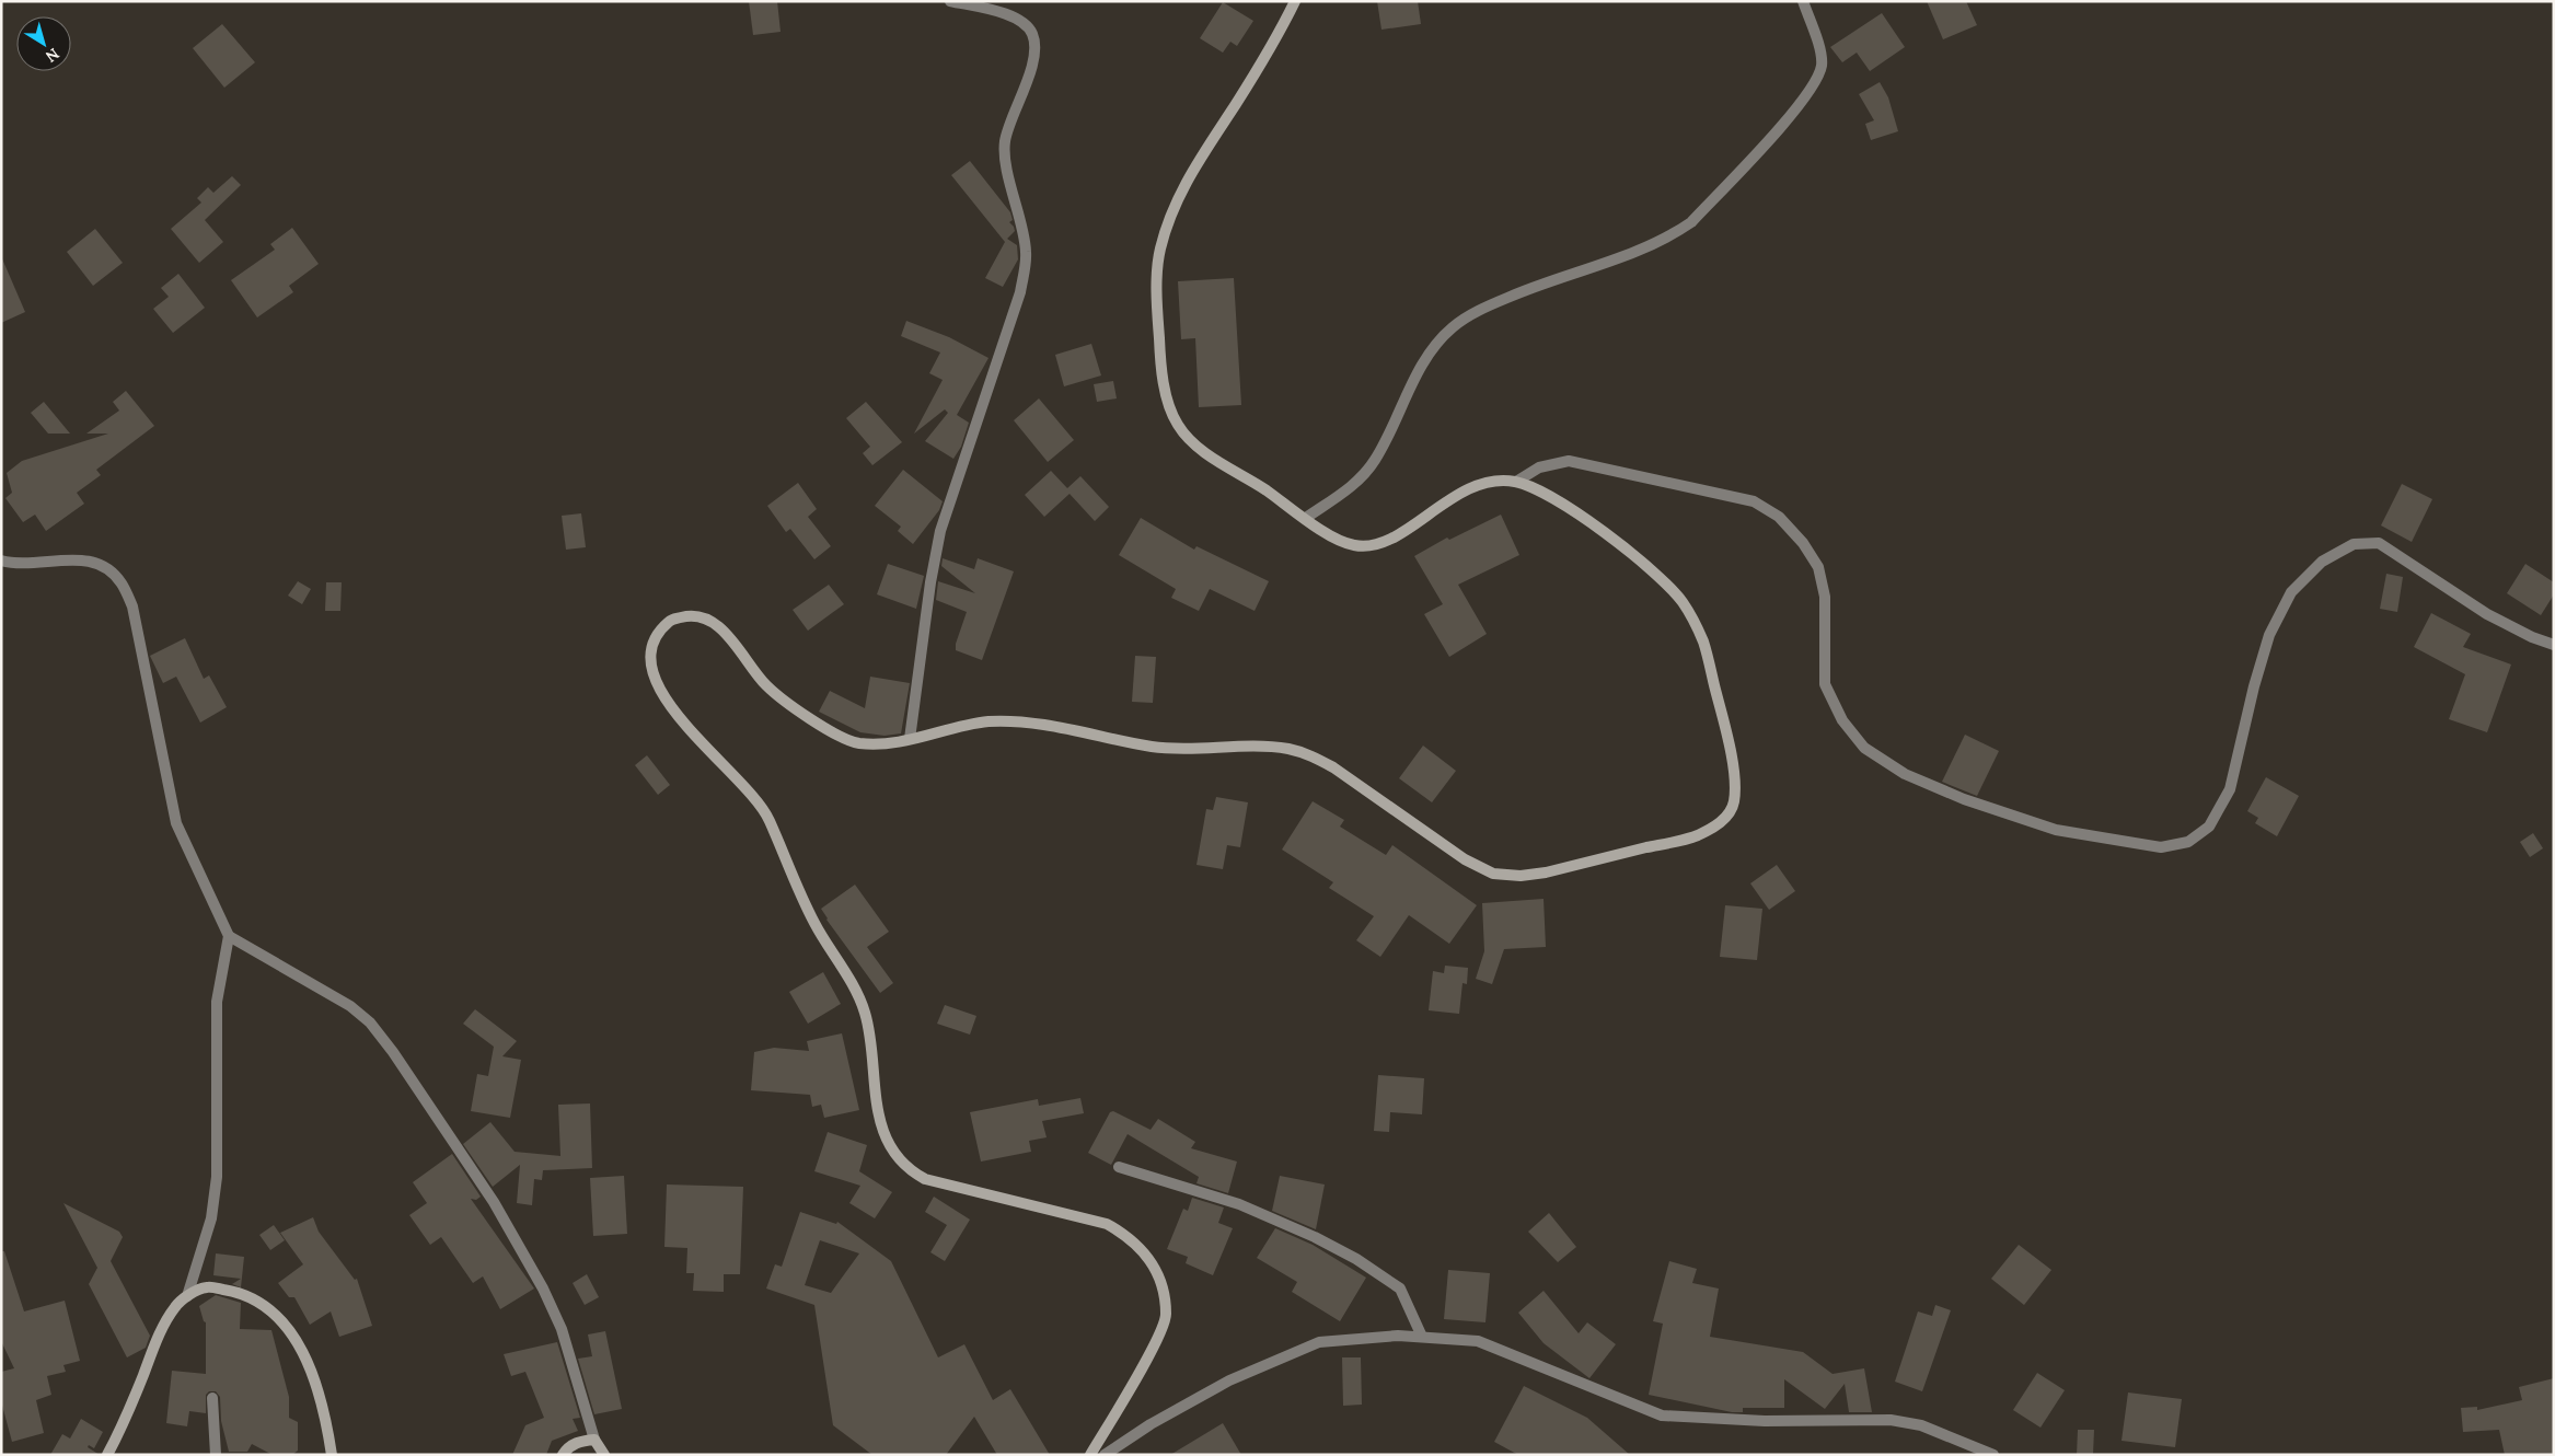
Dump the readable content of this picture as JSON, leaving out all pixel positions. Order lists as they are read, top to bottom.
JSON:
{
  "north": "bottom right"
}
